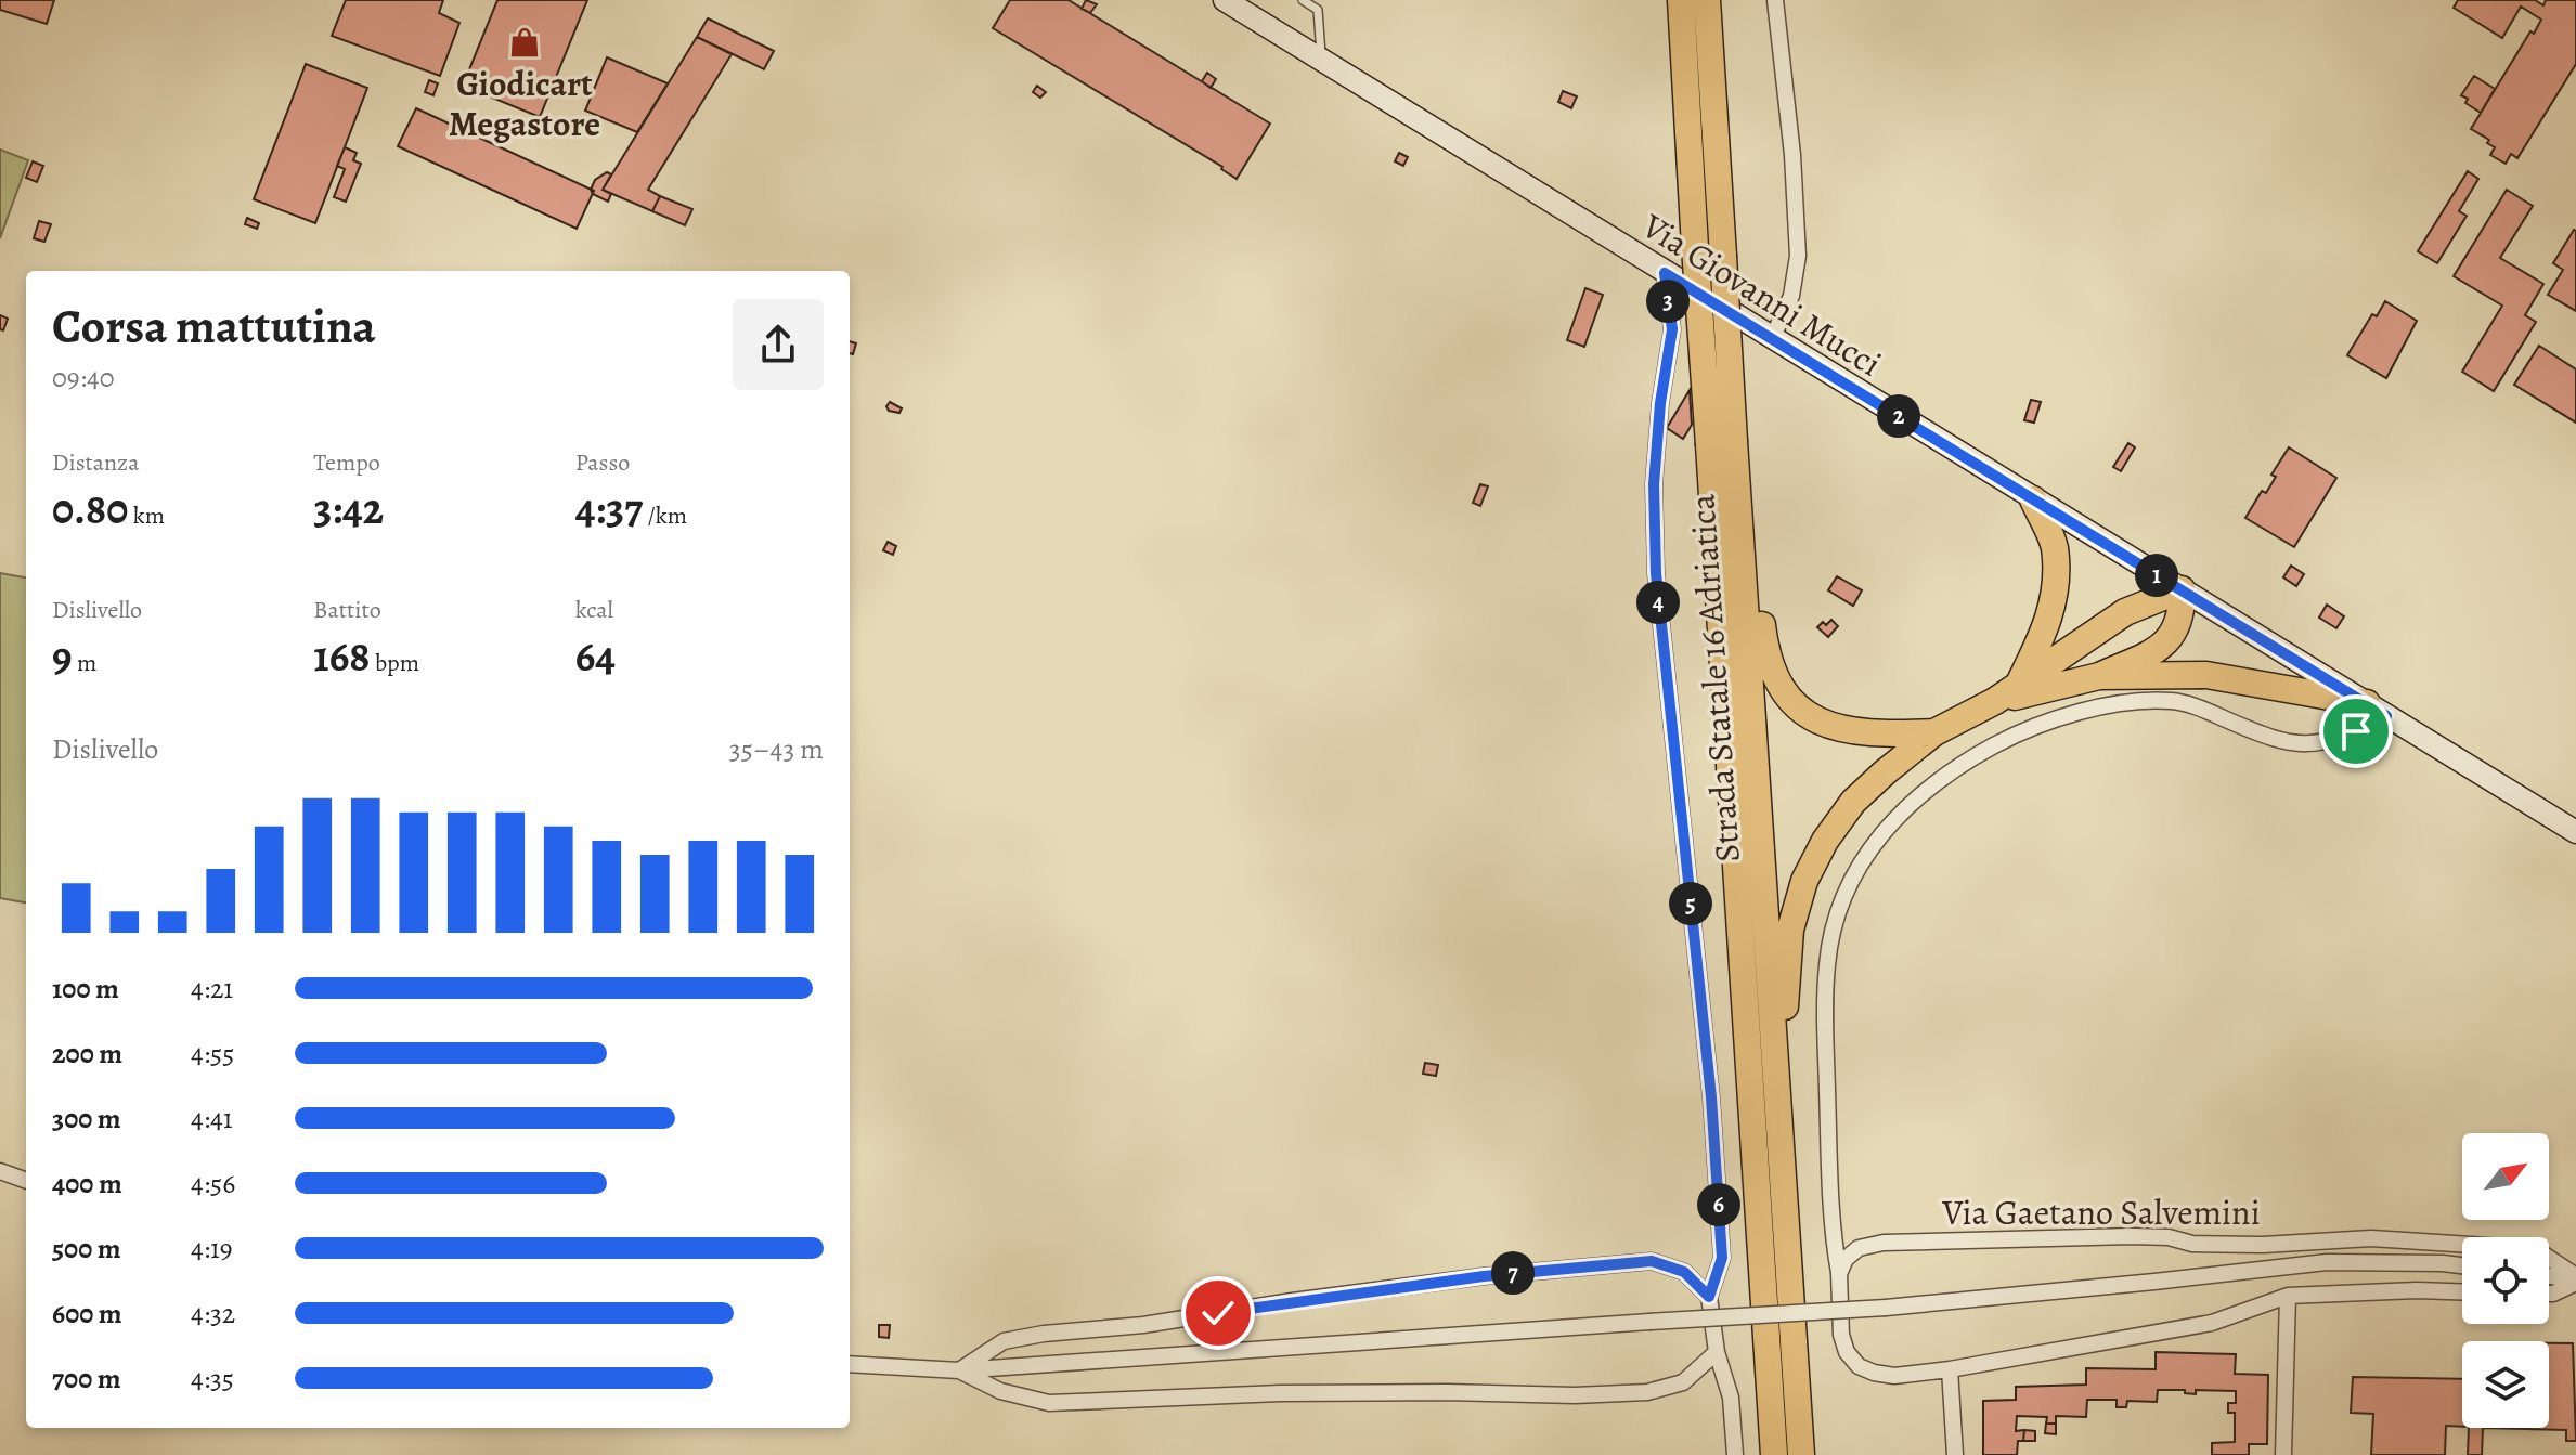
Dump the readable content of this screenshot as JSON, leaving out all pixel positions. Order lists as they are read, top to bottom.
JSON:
{
  "streets": {
    "highway": ["Strada Statale 16 Adriatica"],
    "main road": ["Via Giovanni Mucci"],
    "street": ["Via Gaetano Salvemini"]
  },
  "places": {
    "shop": ["Giodicart Megastore"]
  },
  "north": "top right",
  "page": {
    "heading": ["Corsa mattutina", "09:40"],
    "pins": [
      "3",
      "2",
      "1",
      "4",
      "5",
      "6",
      "7"
    ],
    "stats": [
      ["Distanza", "0.80 km"],
      ["Tempo", "3:42"],
      ["Passo", "4:37 /km"],
      ["Dislivello", "9 m"],
      ["Battito", "168 bpm"],
      ["kcal", "64"]
    ],
    "chart": ["Dislivello", "35–43 m"],
    "list": [
      {
        "name": "100 m",
        "note": "4:21"
      },
      {
        "name": "200 m",
        "note": "4:55"
      },
      {
        "name": "300 m",
        "note": "4:41"
      },
      {
        "name": "400 m",
        "note": "4:56"
      },
      {
        "name": "500 m",
        "note": "4:19"
      },
      {
        "name": "600 m",
        "note": "4:32"
      },
      {
        "name": "700 m",
        "note": "4:35"
      }
    ]
  }
}
